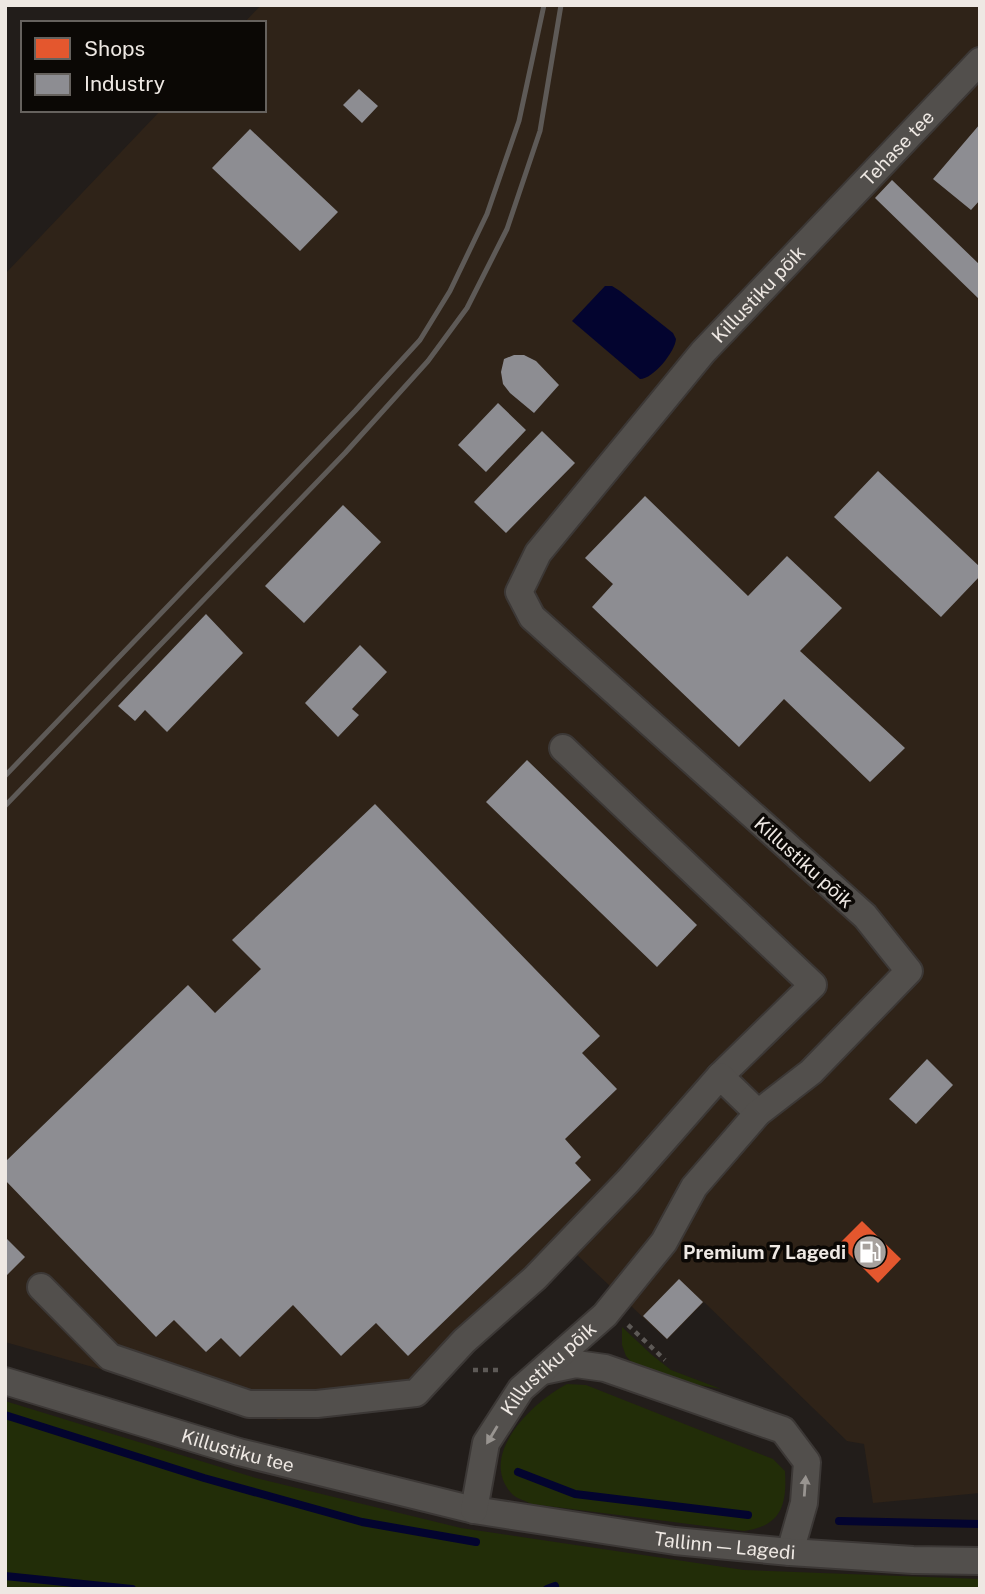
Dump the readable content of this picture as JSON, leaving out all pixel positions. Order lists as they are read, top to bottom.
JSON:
{
  "streets": {
    "street": [
      "Tehase tee",
      "Killustiku põik",
      "Killustiku tee",
      "Tallinn — Lagedi"
    ]
  },
  "crossings": [
    ["Tehase tee", "Killustiku põik"],
    ["Killustiku põik", "Killustiku tee"],
    ["Killustiku põik", "Tallinn — Lagedi"],
    ["Killustiku tee", "Tallinn — Lagedi"]
  ],
  "places": {
    "fuel station": ["Premium 7 Lagedi"]
  },
  "legend": ["Shops", "Industry"]
}
